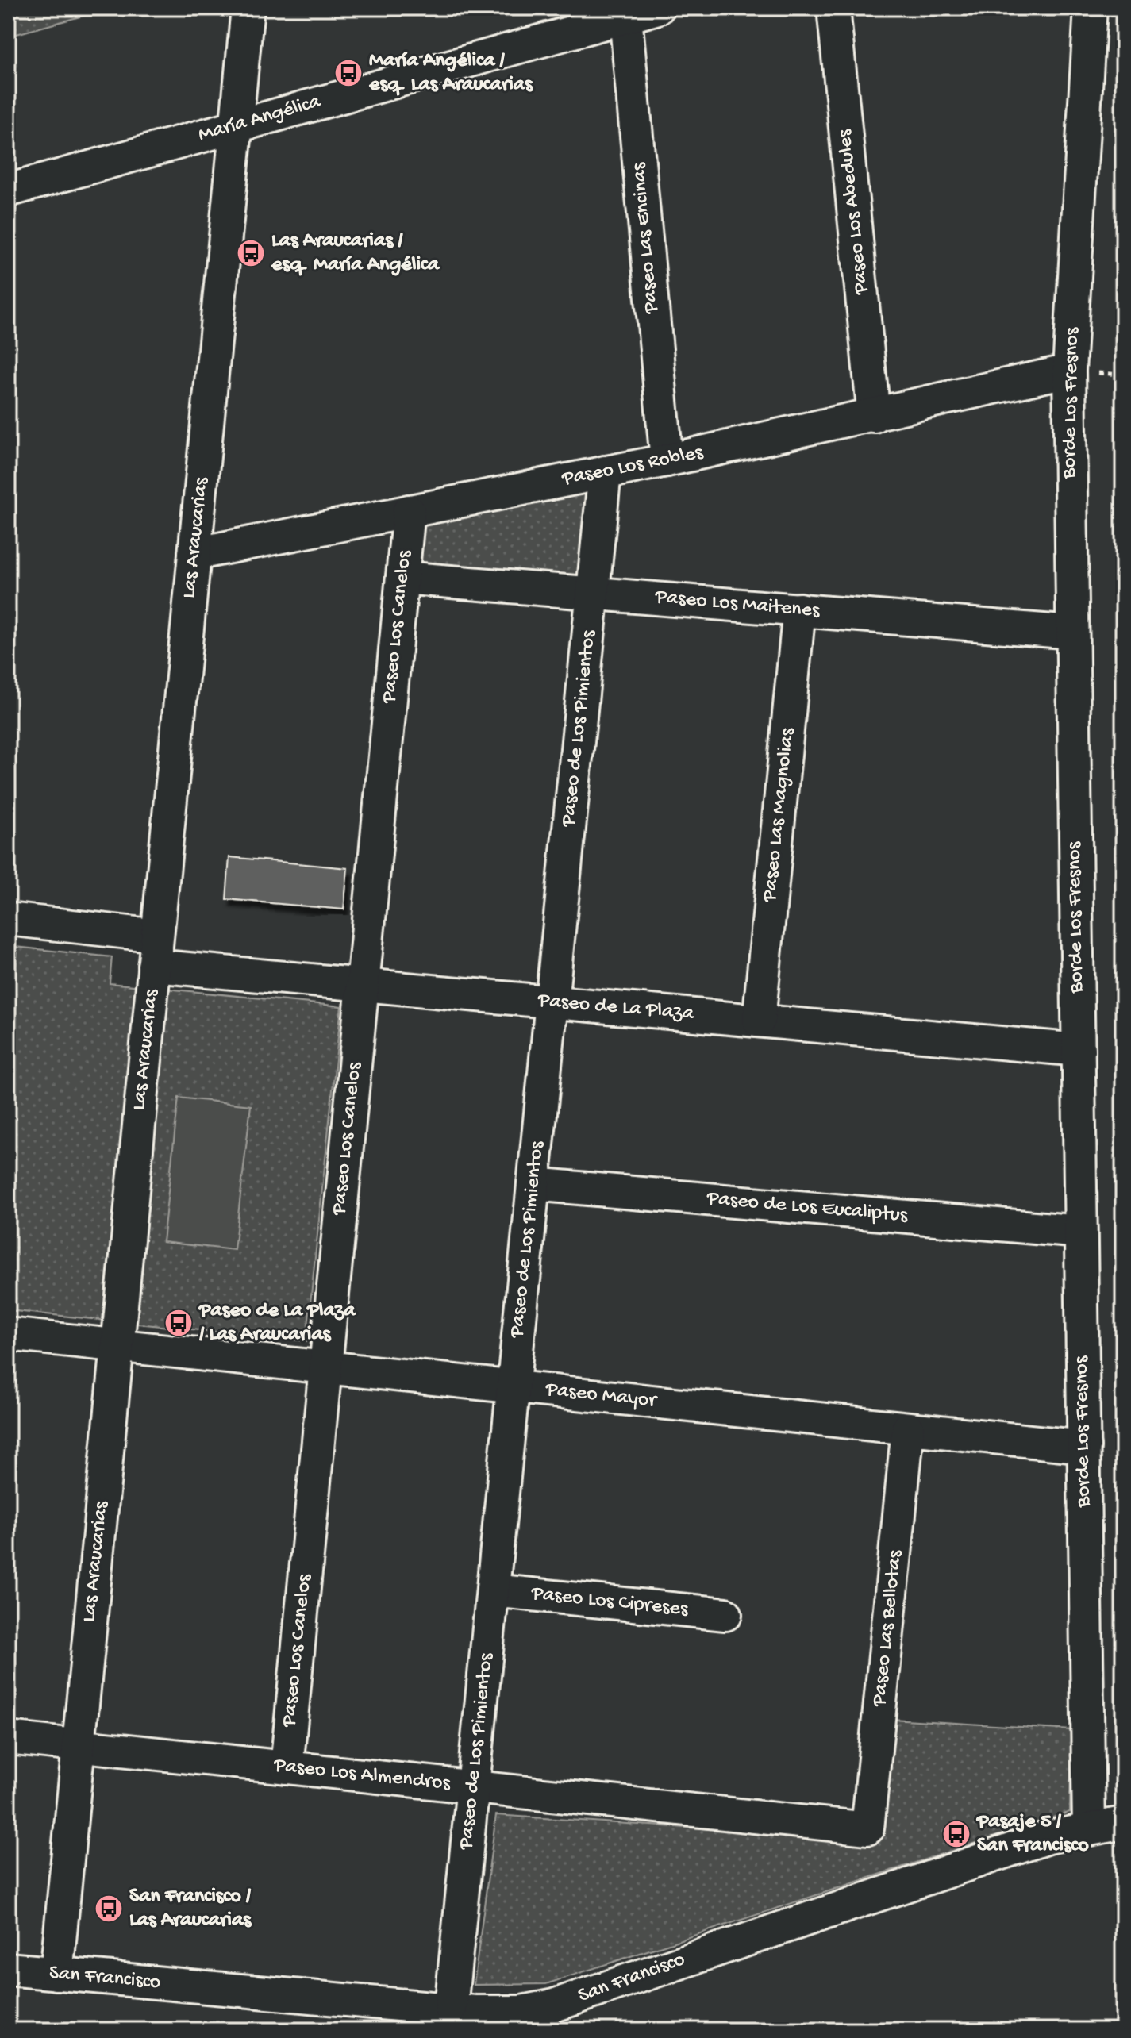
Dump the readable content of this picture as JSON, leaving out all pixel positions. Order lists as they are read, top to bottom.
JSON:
{
  "streets": {
    "street": [
      "María Angélica",
      "Paseo Los Abedules",
      "Paseo Las Encinas",
      "Borde Los Fresnos",
      "Paseo Los Robles",
      "Las Araucarias",
      "Paseo Los Maitenes",
      "Paseo Los Canelos",
      "Paseo de Los Pimientos",
      "Paseo Las Magnolias",
      "Paseo de La Plaza",
      "Paseo de Los Eucaliptus",
      "Paseo Mayor",
      "Paseo Los Cipreses",
      "Paseo Las Bellotas",
      "Paseo Los Almendros",
      "San Francisco"
    ]
  },
  "crossings": [
    ["María Angélica", "Paseo Las Encinas"],
    ["María Angélica", "Las Araucarias"],
    ["Paseo Los Abedules", "Paseo Los Robles"],
    ["Paseo Las Encinas", "Paseo Los Robles"],
    ["Borde Los Fresnos", "Paseo Los Robles"],
    ["Borde Los Fresnos", "Paseo Los Maitenes"],
    ["Borde Los Fresnos", "Paseo de La Plaza"],
    ["Borde Los Fresnos", "Paseo de Los Eucaliptus"],
    ["Borde Los Fresnos", "Paseo Mayor"],
    ["Borde Los Fresnos", "San Francisco"],
    ["Paseo Los Robles", "Las Araucarias"],
    ["Paseo Los Robles", "Paseo Los Canelos"],
    ["Paseo Los Robles", "Paseo de Los Pimientos"],
    ["Las Araucarias", "Paseo de La Plaza"],
    ["Las Araucarias", "Paseo Mayor"],
    ["Las Araucarias", "Paseo Los Almendros"],
    ["Las Araucarias", "San Francisco"],
    ["Paseo Los Maitenes", "Paseo Los Canelos"],
    ["Paseo Los Maitenes", "Paseo de Los Pimientos"],
    ["Paseo Los Maitenes", "Paseo Las Magnolias"],
    ["Paseo Los Canelos", "Paseo de La Plaza"],
    ["Paseo Los Canelos", "Paseo Mayor"],
    ["Paseo Los Canelos", "Paseo Los Almendros"],
    ["Paseo de Los Pimientos", "Paseo de La Plaza"],
    ["Paseo de Los Pimientos", "Paseo de Los Eucaliptus"],
    ["Paseo de Los Pimientos", "Paseo Mayor"],
    ["Paseo de Los Pimientos", "Paseo Los Cipreses"],
    ["Paseo de Los Pimientos", "Paseo Los Almendros"],
    ["Paseo de Los Pimientos", "San Francisco"],
    ["Paseo Las Magnolias", "Paseo de La Plaza"],
    ["Paseo Mayor", "Paseo Las Bellotas"],
    ["Paseo Las Bellotas", "Paseo Los Almendros"]
  ],
  "places": {
    "bus stop": [
      "María Angélica / esq. Las Araucarias",
      "Las Araucarias / esq. María Angélica",
      "Paseo de La Plaza / Las Araucarias",
      "Pasaje 5 / San Francisco",
      "San Francisco / Las Araucarias"
    ]
  }
}
